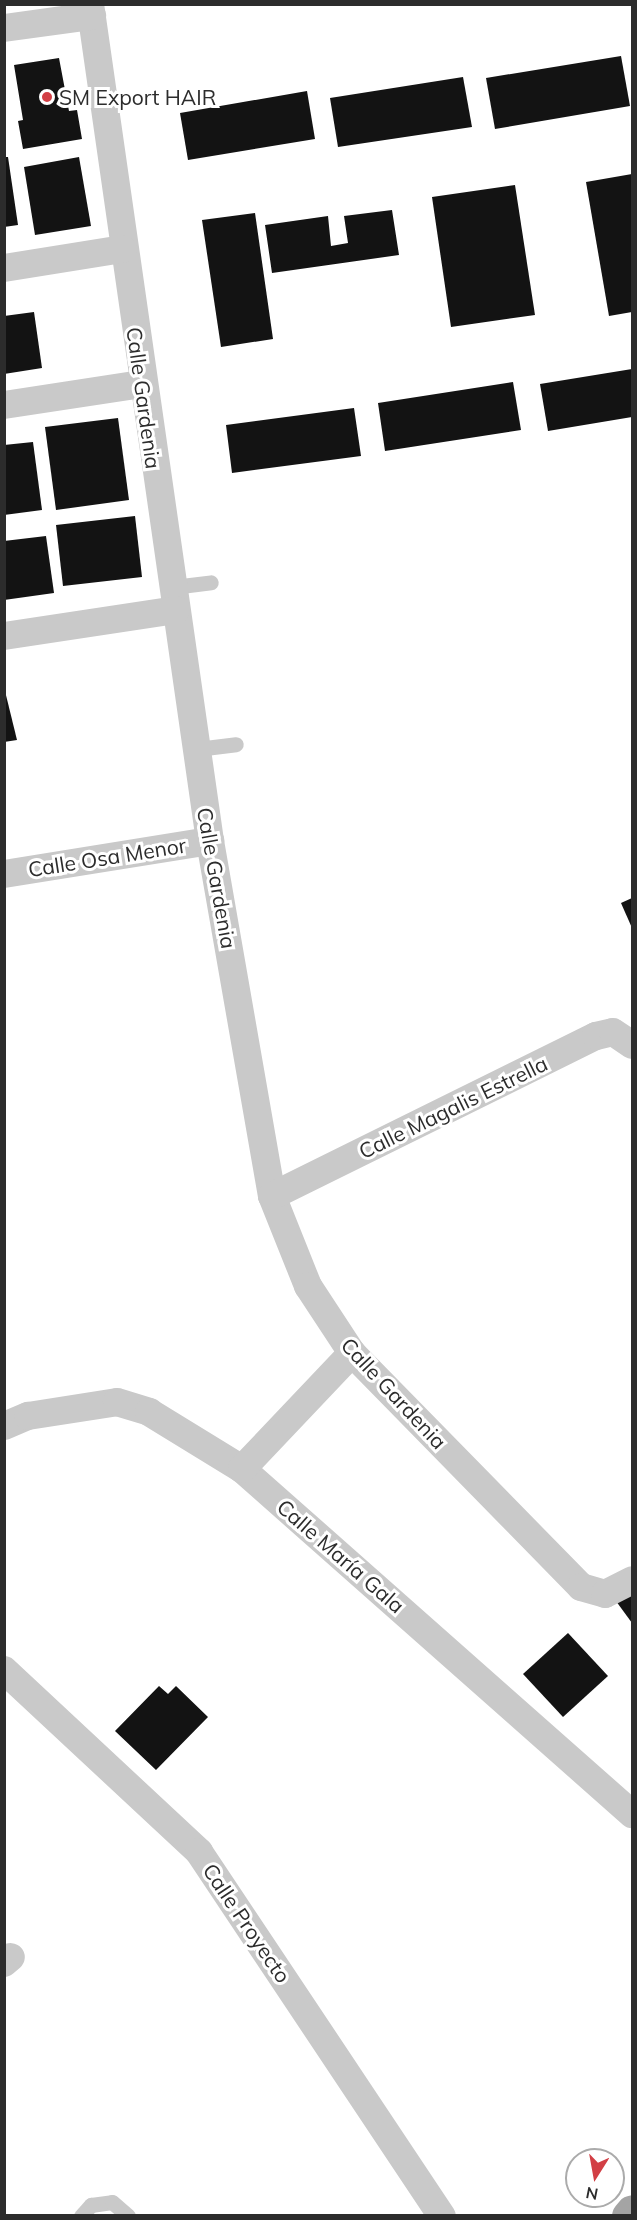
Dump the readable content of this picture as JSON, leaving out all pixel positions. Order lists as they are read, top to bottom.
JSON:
{
  "streets": {
    "street": [
      "Calle Gardenia",
      "Calle Osa Menor",
      "Calle Magalis Estrella",
      "Calle María Gala",
      "Calle Proyecto"
    ]
  },
  "crossings": [
    ["Calle Gardenia", "Calle Osa Menor"],
    ["Calle Gardenia", "Calle Magalis Estrella"]
  ],
  "places": ["SM Export HAIR"],
  "north": "bottom"
}
